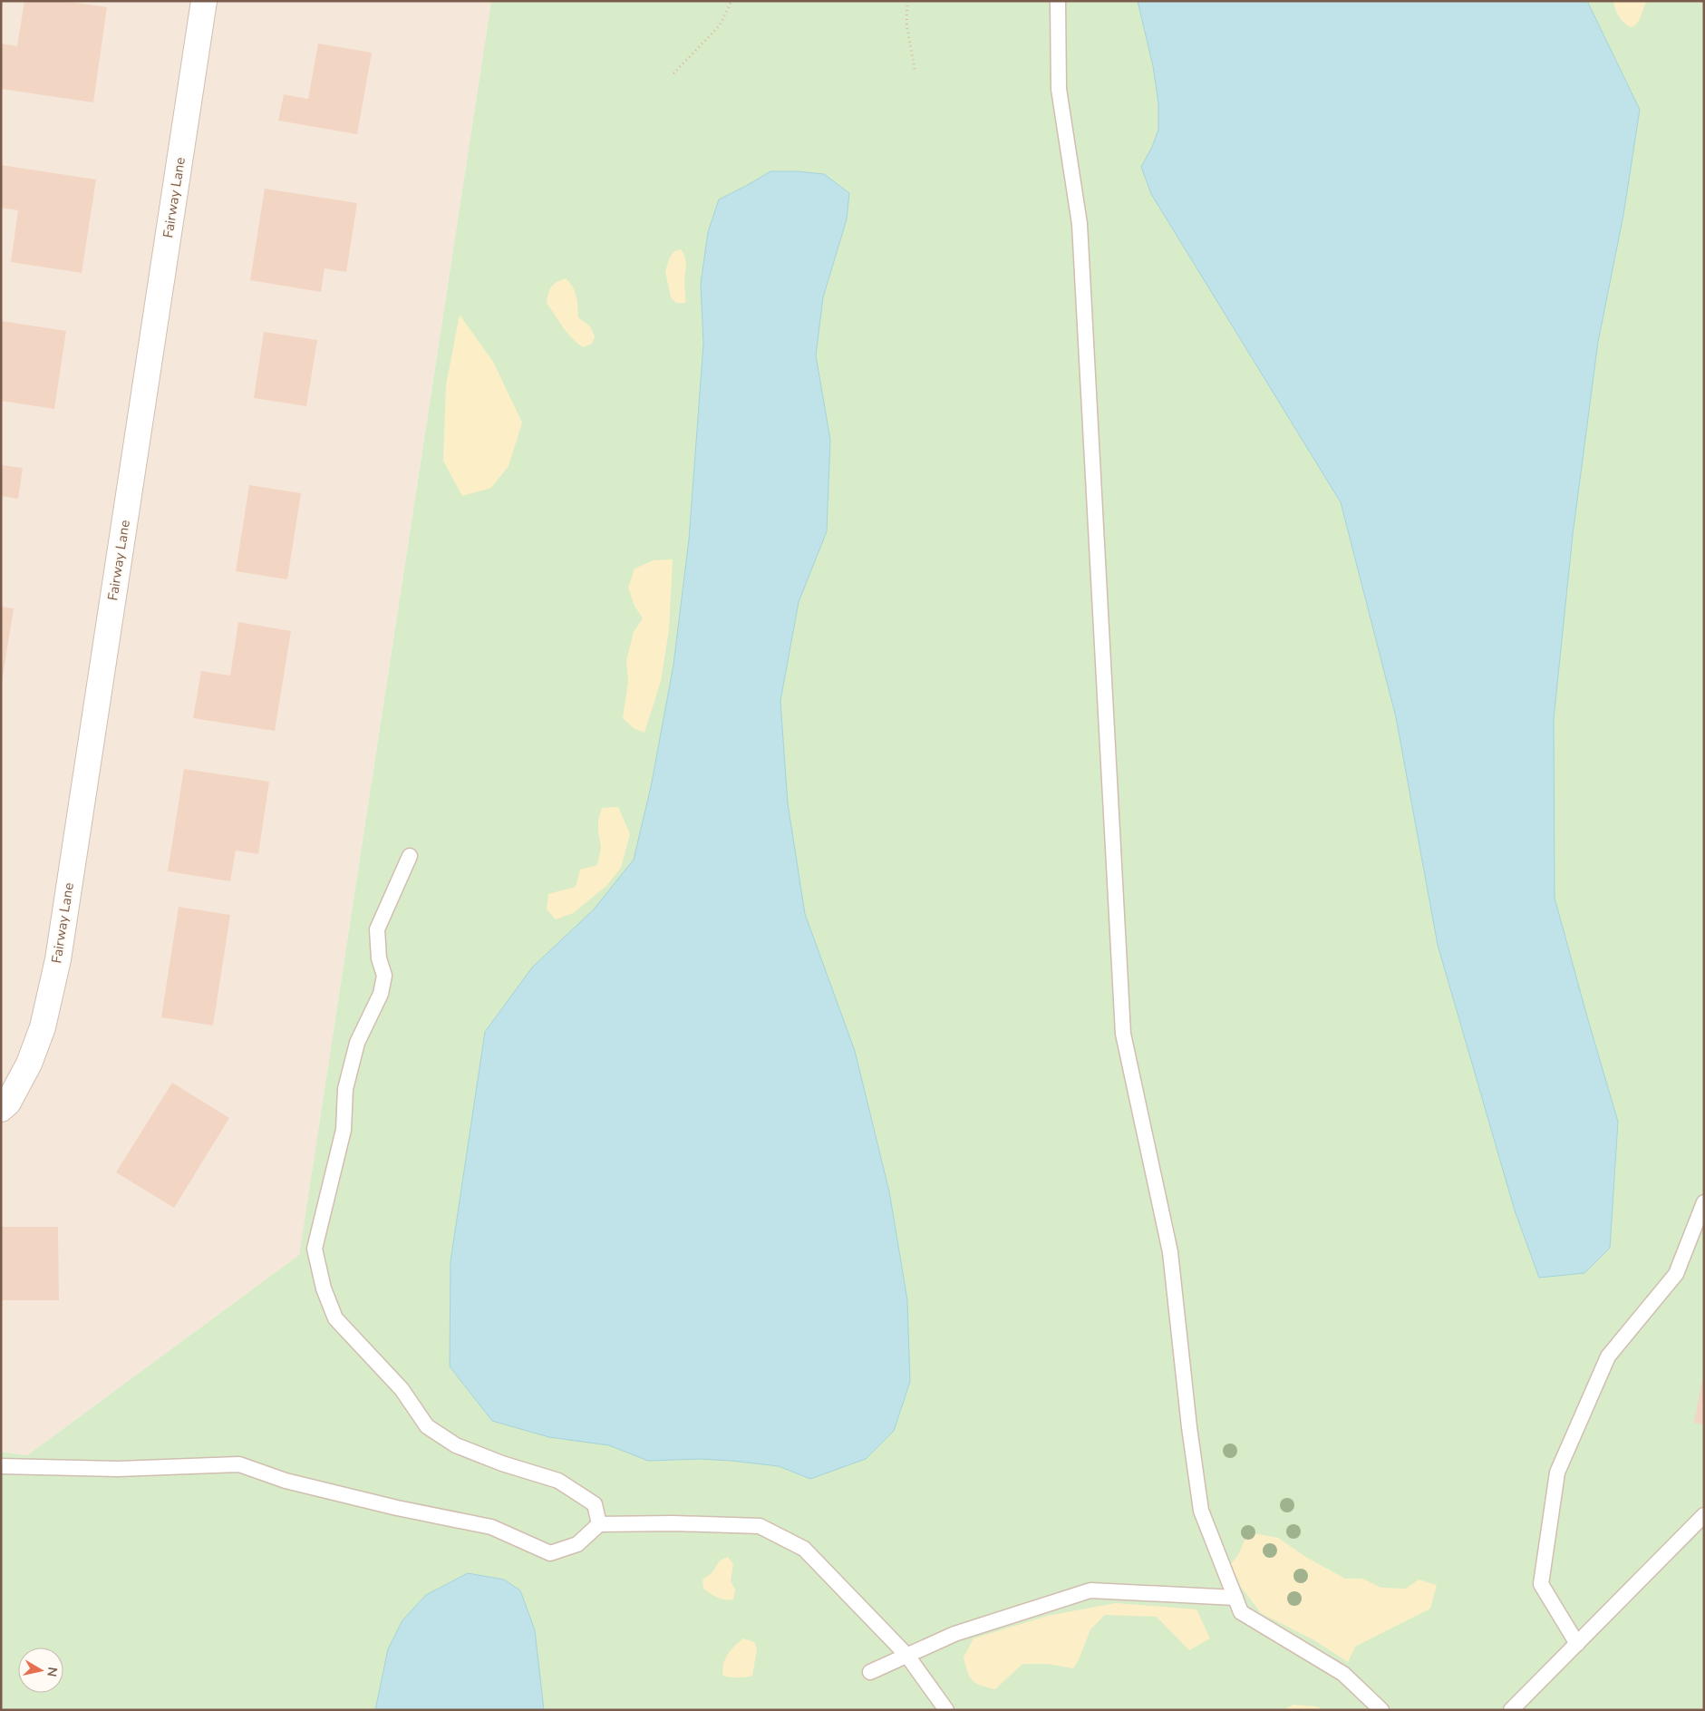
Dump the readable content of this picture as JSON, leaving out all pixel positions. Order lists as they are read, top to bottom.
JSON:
{
  "streets": {
    "street": ["Fairway Lane"]
  },
  "north": "right"
}
